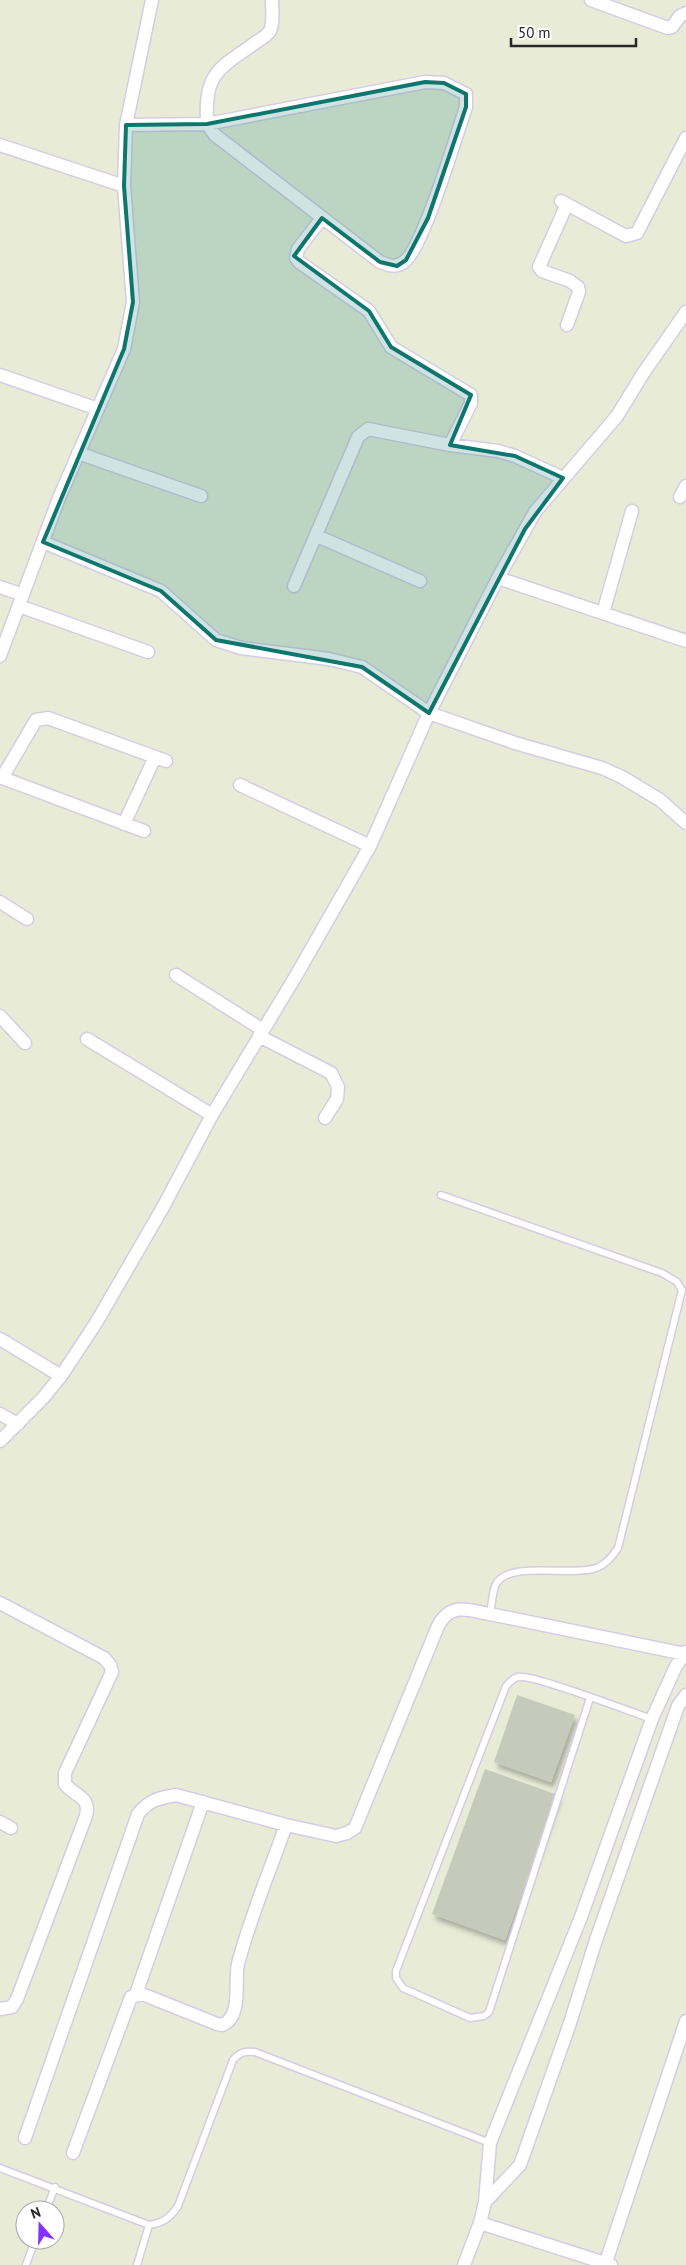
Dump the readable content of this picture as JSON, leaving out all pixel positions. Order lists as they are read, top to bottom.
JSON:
{
  "scale_bar": "50 m",
  "north": "top"
}
